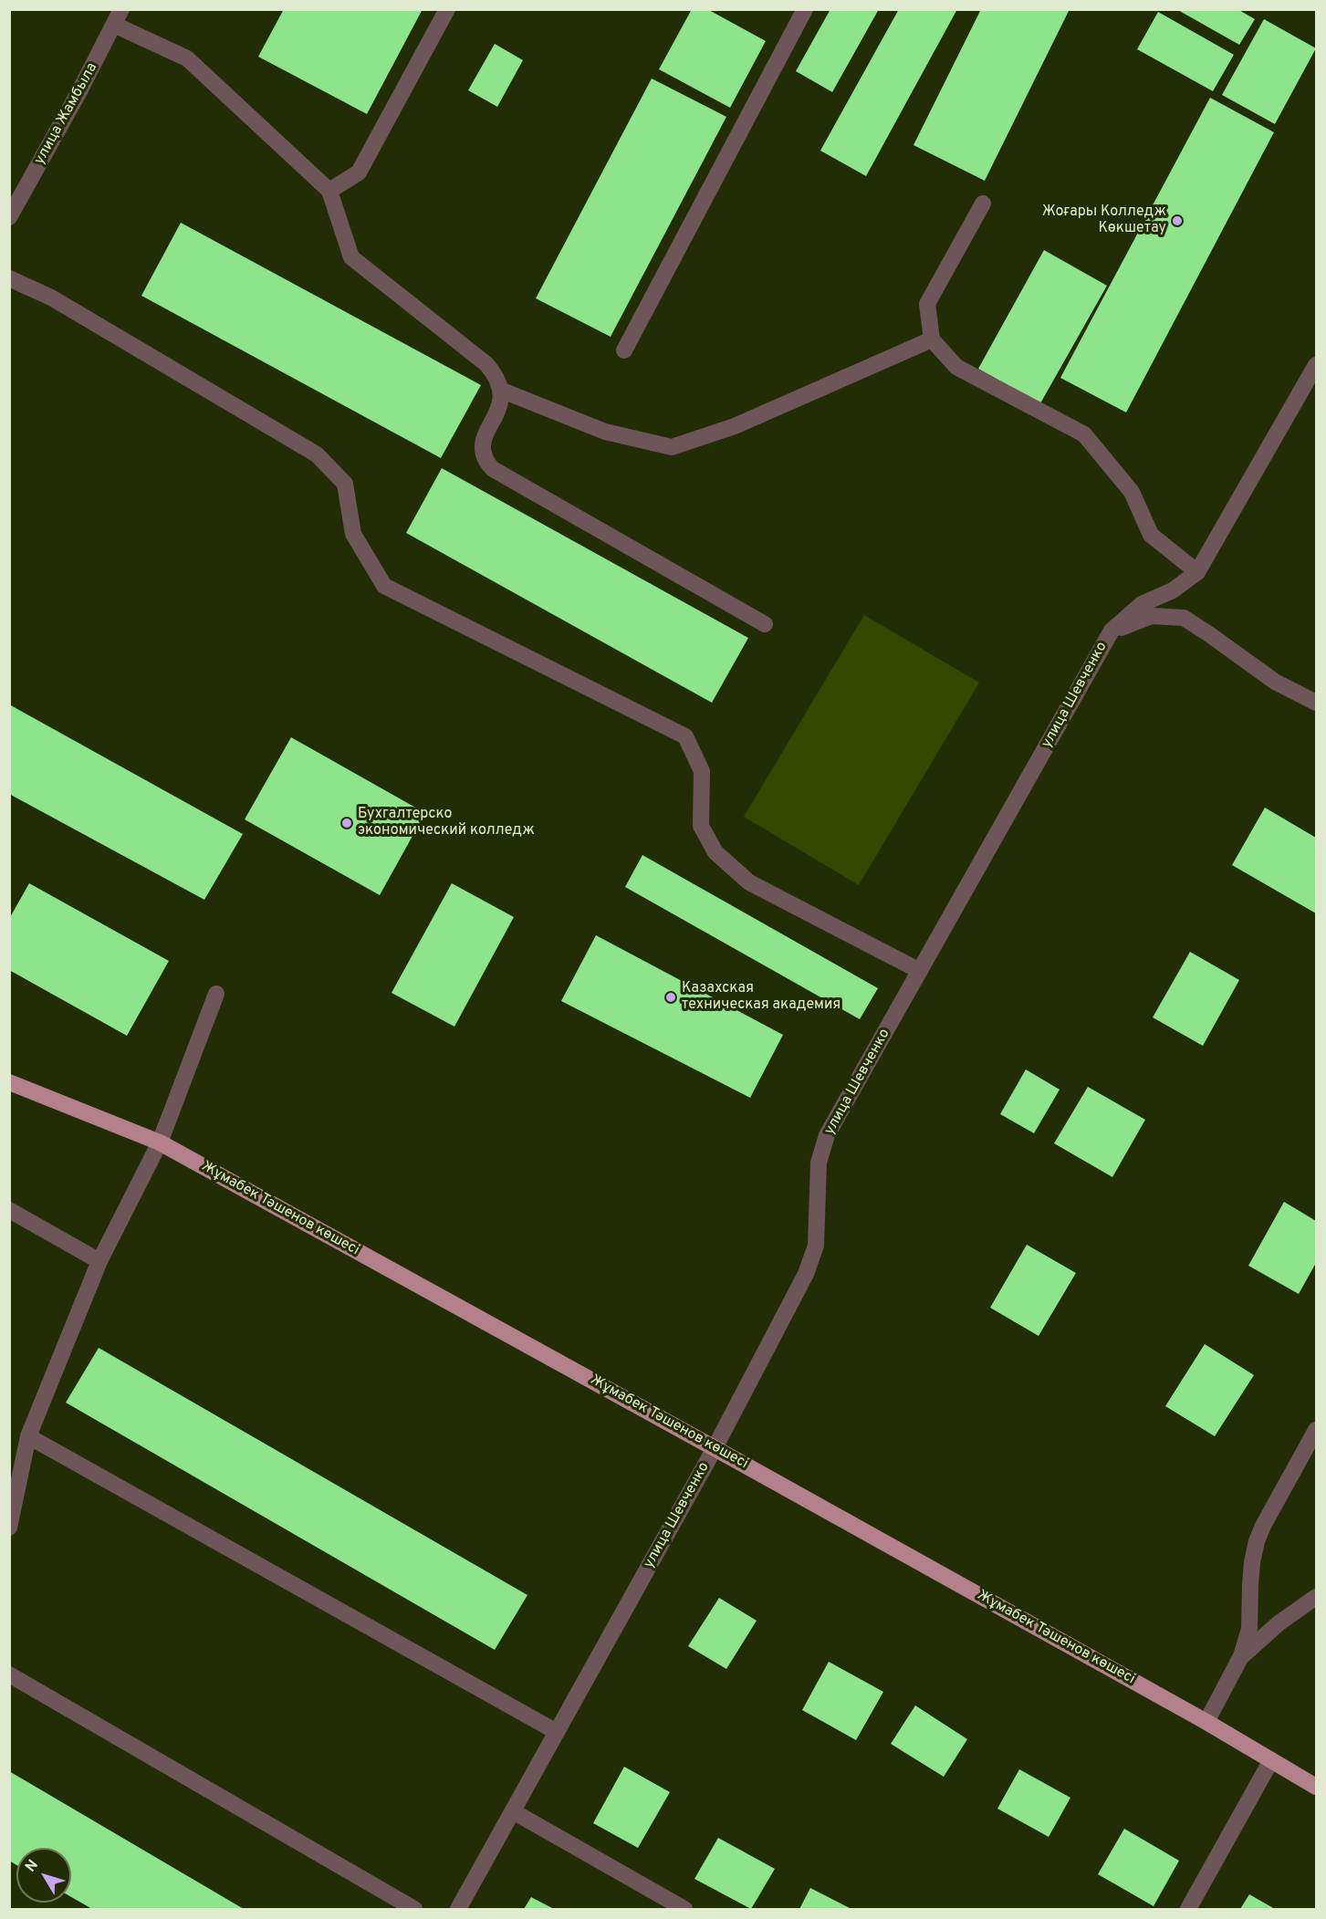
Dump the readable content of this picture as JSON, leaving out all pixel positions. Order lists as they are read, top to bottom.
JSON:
{
  "streets": {
    "main road": ["Жұмабек Тәшенов көшесі"],
    "street": ["улица Жамбыла", "улица Шевченко"]
  },
  "crossings": [
    ["улица Шевченко", "Жұмабек Тәшенов көшесі"]
  ],
  "places": ["Жоғары Колледж Көкшетау", "Бухгалтерско экономический колледж", "Казахская техническая академия"],
  "north": "top left"
}
